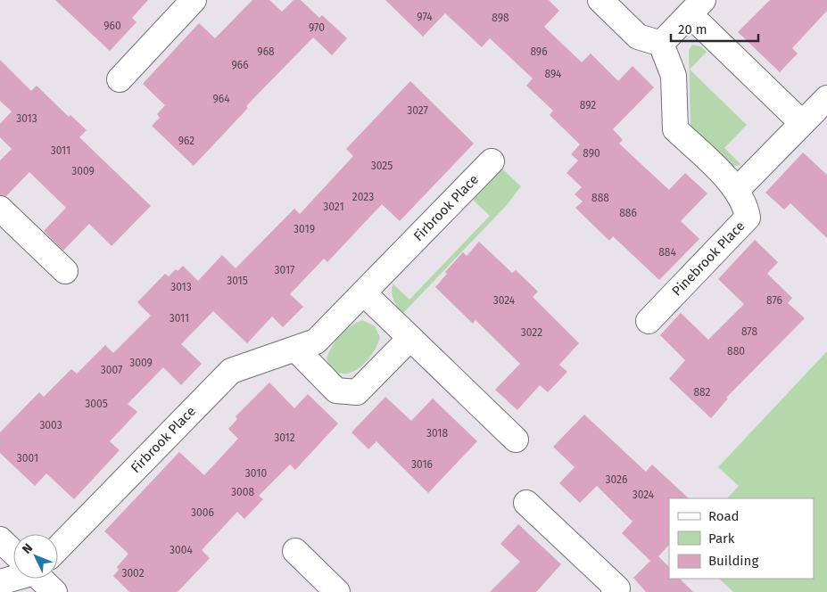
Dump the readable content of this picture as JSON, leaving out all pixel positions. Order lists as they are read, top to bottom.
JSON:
{
  "streets": {
    "street": ["Firbrook Place", "Pinebrook Place"]
  },
  "house_numbers": [
    "974",
    "898",
    "960",
    "970",
    "968",
    "896",
    "966",
    "894",
    "964",
    "892",
    "3027",
    "3013",
    "962",
    "3011",
    "890",
    "3025",
    "3009",
    "2023",
    "888",
    "3021",
    "886",
    "3019",
    "884",
    "3017",
    "3015",
    "3013",
    "3024",
    "876",
    "3011",
    "878",
    "3022",
    "880",
    "3009",
    "3007",
    "882",
    "3005",
    "3003",
    "3018",
    "3012",
    "3001",
    "3016",
    "3010",
    "3026",
    "3008",
    "3024",
    "3006",
    "3004",
    "3002"
  ],
  "legend": ["Road", "Park", "Building"],
  "scale_bar": "20 m",
  "north": "top left"
}
